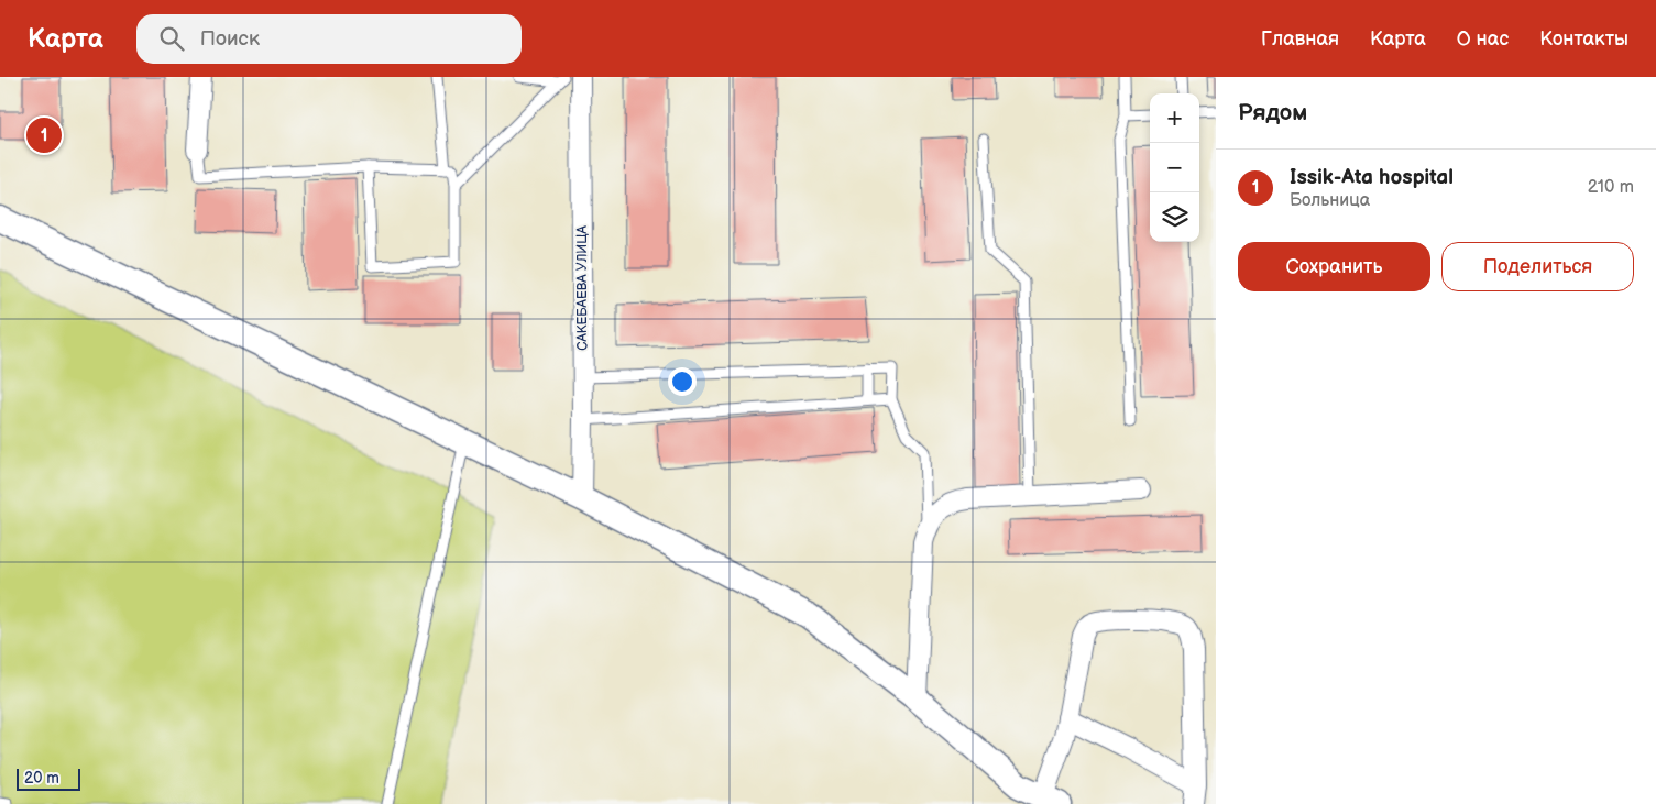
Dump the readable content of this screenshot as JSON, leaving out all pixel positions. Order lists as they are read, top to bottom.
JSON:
{
  "streets": {
    "street": ["САКЕБАЕВА УЛИЦА"]
  },
  "scale_bar": "20 m",
  "page": {
    "header": "Карта",
    "search": "Поиск",
    "nav": [
      "Главная",
      "Карта",
      "О нас",
      "Контакты"
    ],
    "heading": "Рядом",
    "map_buttons": ["+", "−"],
    "pins": "1",
    "list": [
      {
        "mark": "1",
        "name": "Issik-Ata hospital",
        "note": "Больница",
        "value": "210 m"
      }
    ],
    "buttons": ["Сохранить", "Поделиться"],
    "scale": "20 m"
  }
}
